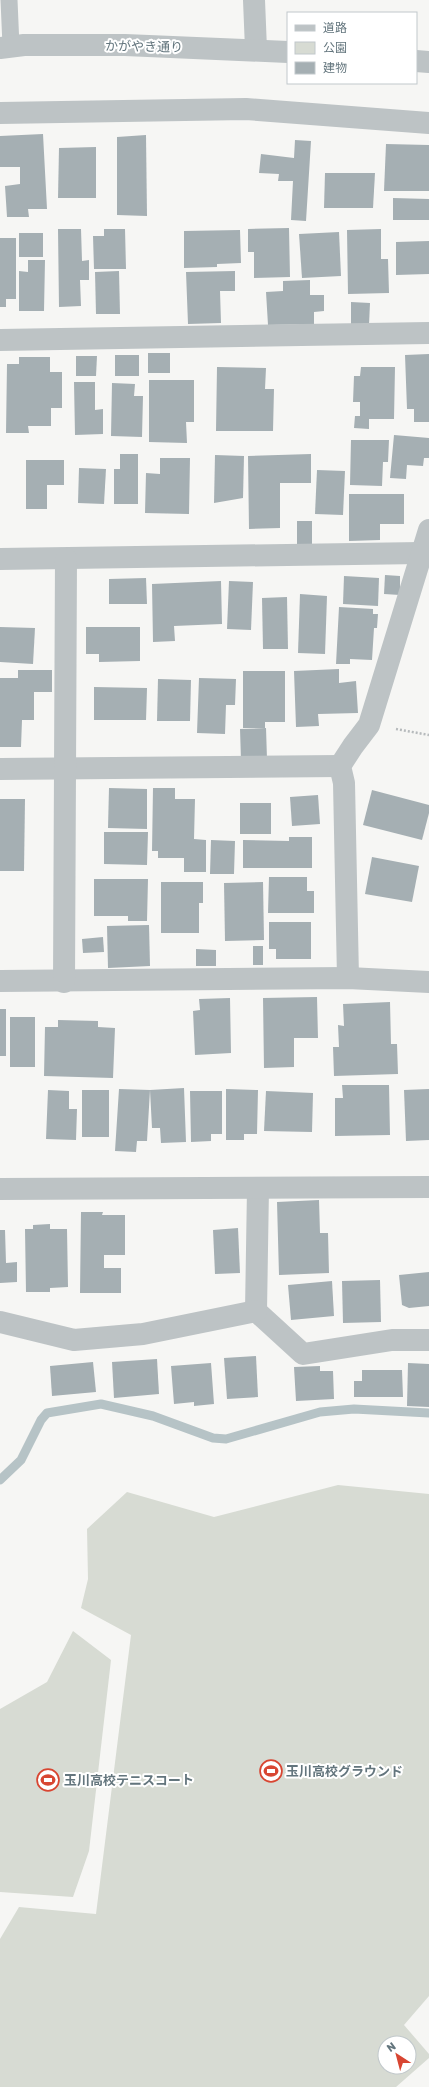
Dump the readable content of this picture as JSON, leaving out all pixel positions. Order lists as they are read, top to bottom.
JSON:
{
  "streets": {
    "street": ["かがやき通り"]
  },
  "places": {
    "sports": ["玉川高校グラウンド", "玉川高校テニスコート"]
  },
  "legend": ["道路", "公園", "建物"],
  "north": "top left"
}
